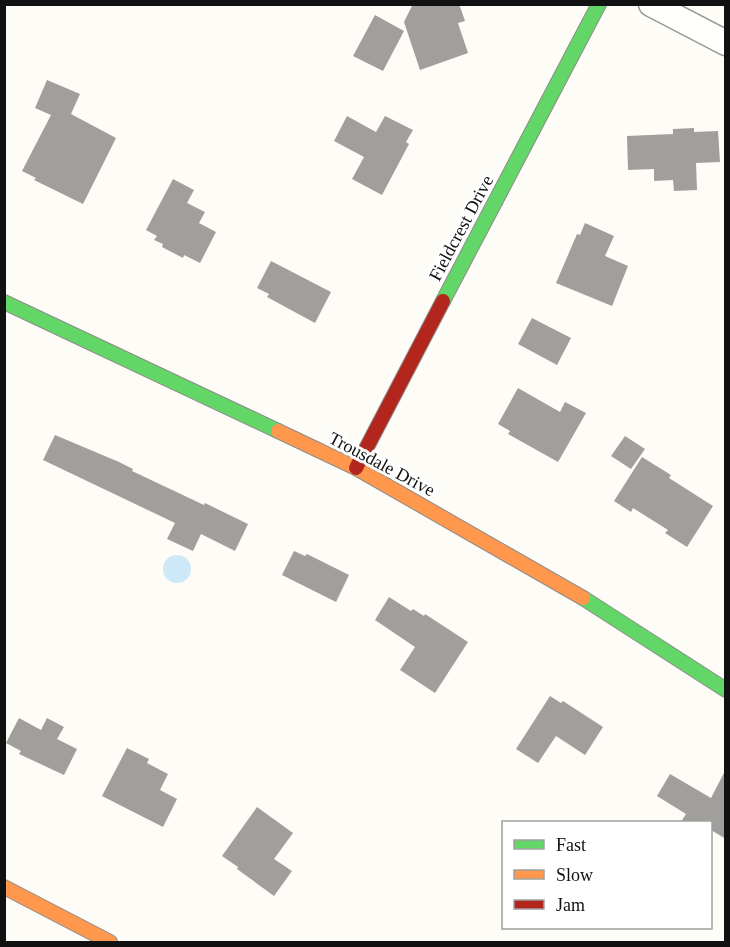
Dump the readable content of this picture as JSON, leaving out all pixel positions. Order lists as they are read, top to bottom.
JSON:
{
  "streets": {
    "street": ["Fieldcrest Drive", "Trousdale Drive"]
  },
  "crossings": [
    ["Fieldcrest Drive", "Trousdale Drive"]
  ],
  "legend": ["Fast", "Slow", "Jam"]
}
